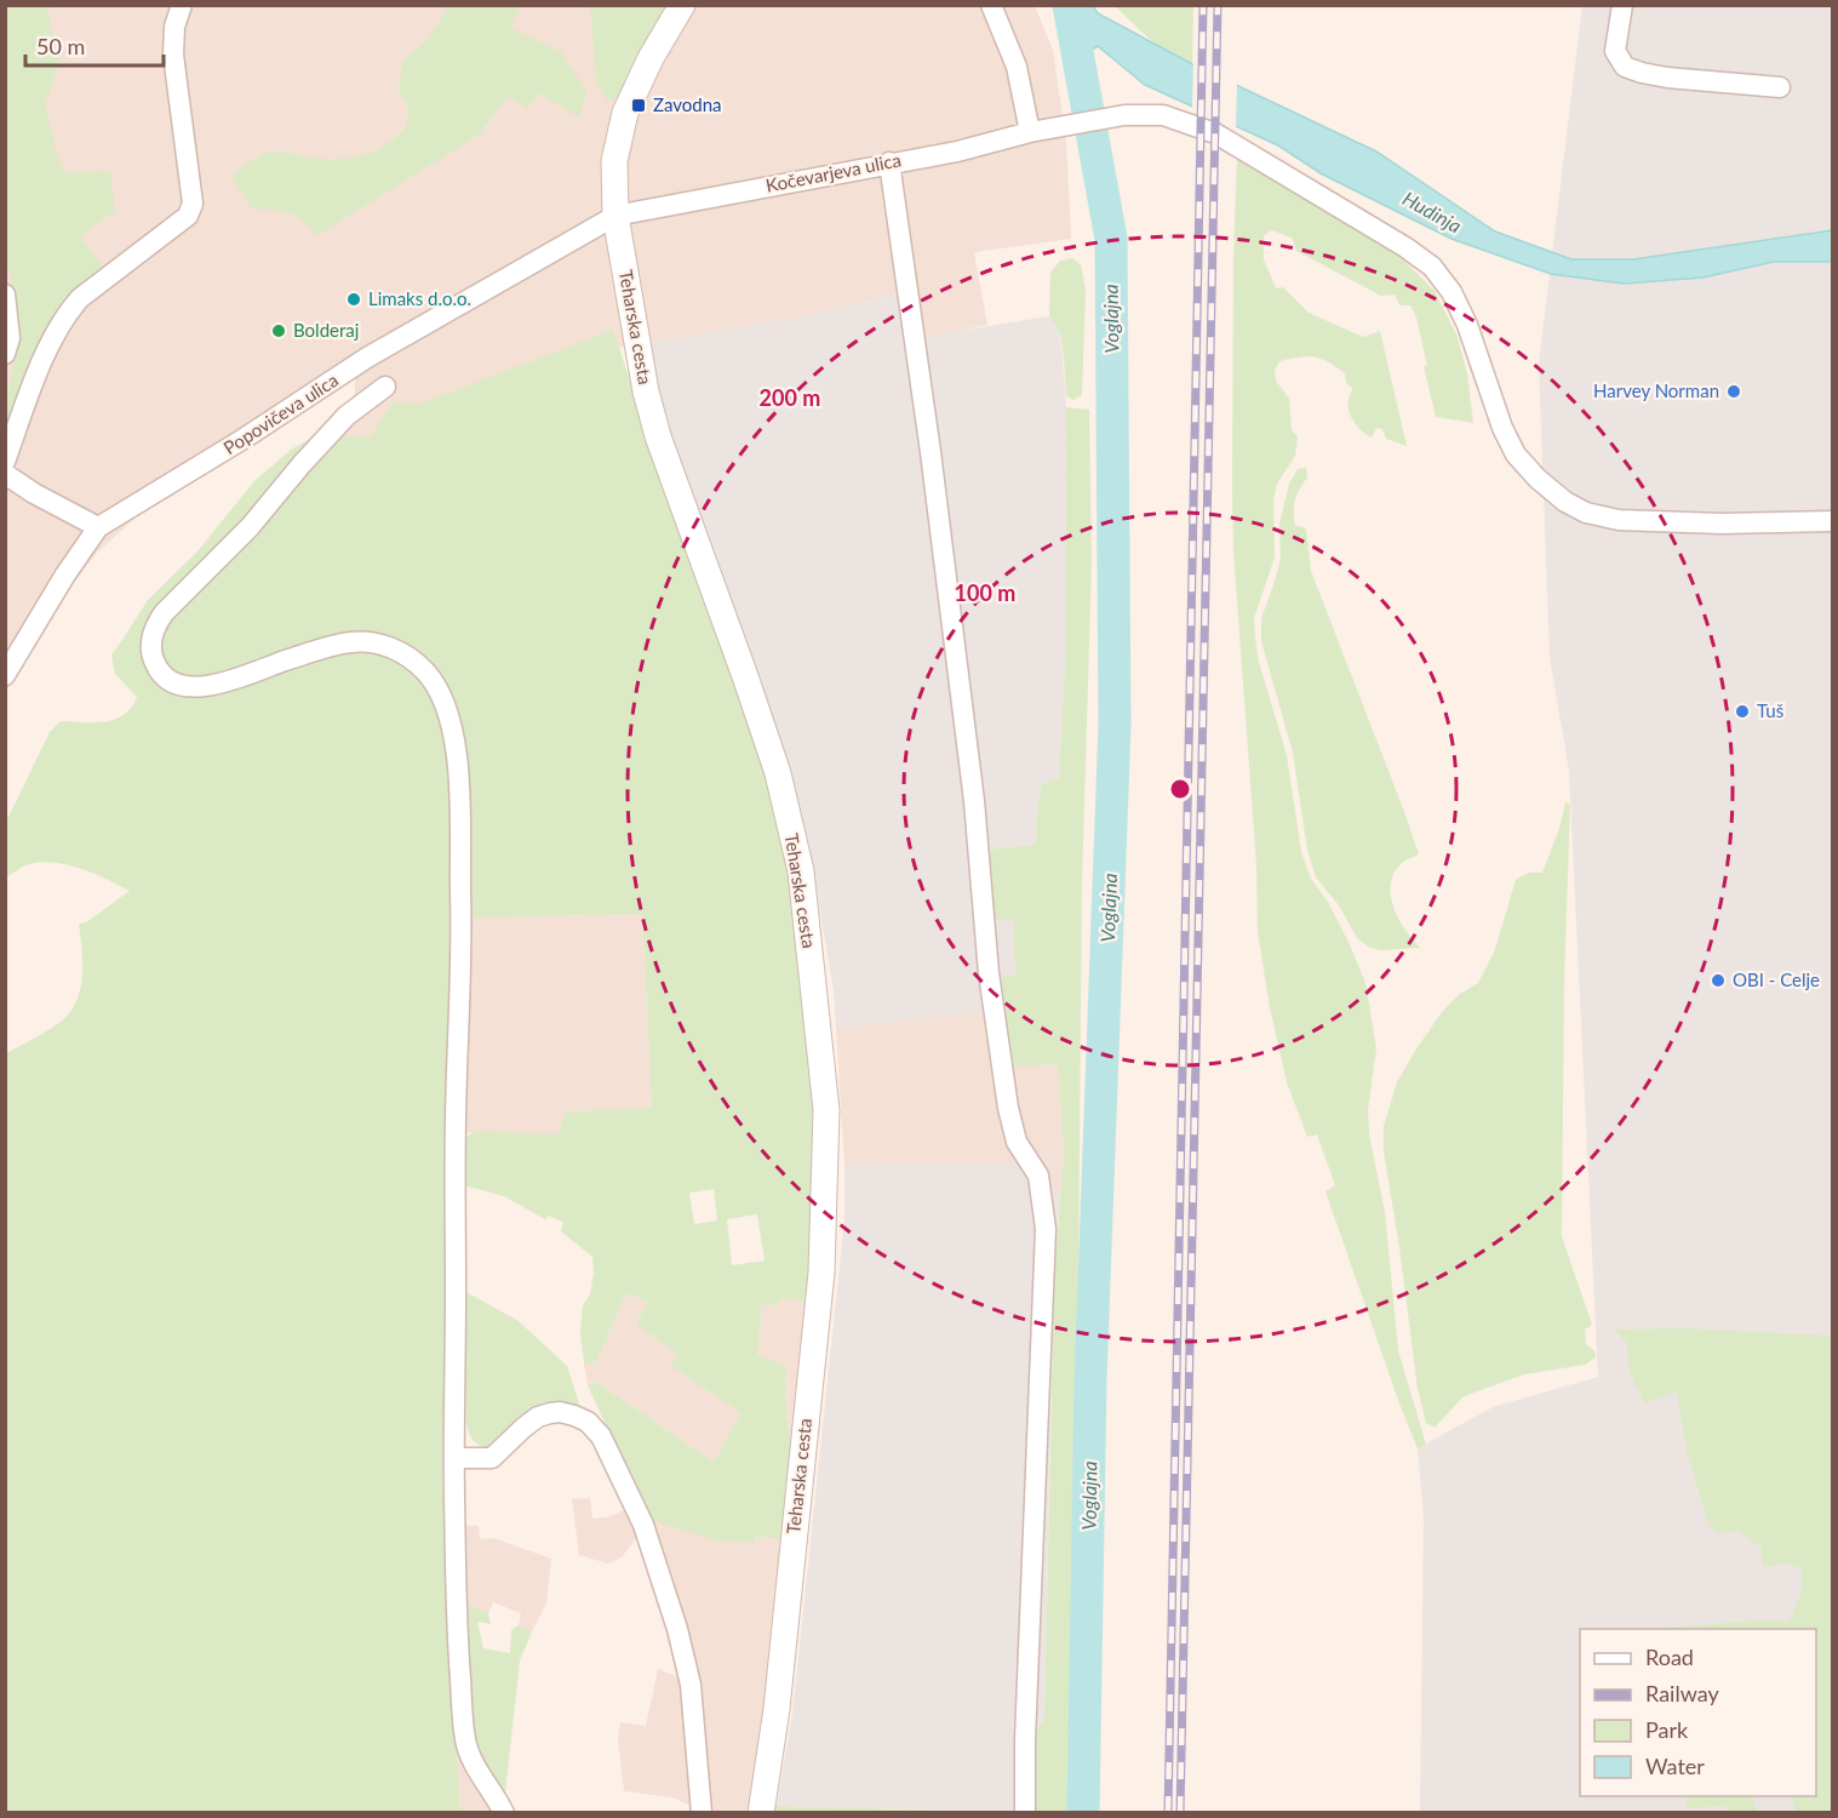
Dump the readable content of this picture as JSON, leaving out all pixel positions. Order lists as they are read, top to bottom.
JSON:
{
  "streets": {
    "street": ["Kočevarjeva ulica", "Teharska cesta", "Popovičeva ulica"]
  },
  "crossings": [
    ["Kočevarjeva ulica", "Teharska cesta"],
    ["Kočevarjeva ulica", "Popovičeva ulica"],
    ["Teharska cesta", "Popovičeva ulica"]
  ],
  "water": ["Hudinja", "Voglajna"],
  "places": {
    "transit": ["Zavodna"],
    "other": [
      "Limaks d.o.o.",
      "Bolderaj",
      "Harvey Norman",
      "Tuš",
      "OBI - Celje"
    ]
  },
  "legend": [
    "Road",
    "Railway",
    "Park",
    "Water"
  ],
  "scale_bar": "50 m",
  "rings": ["200 m", "100 m"]
}
